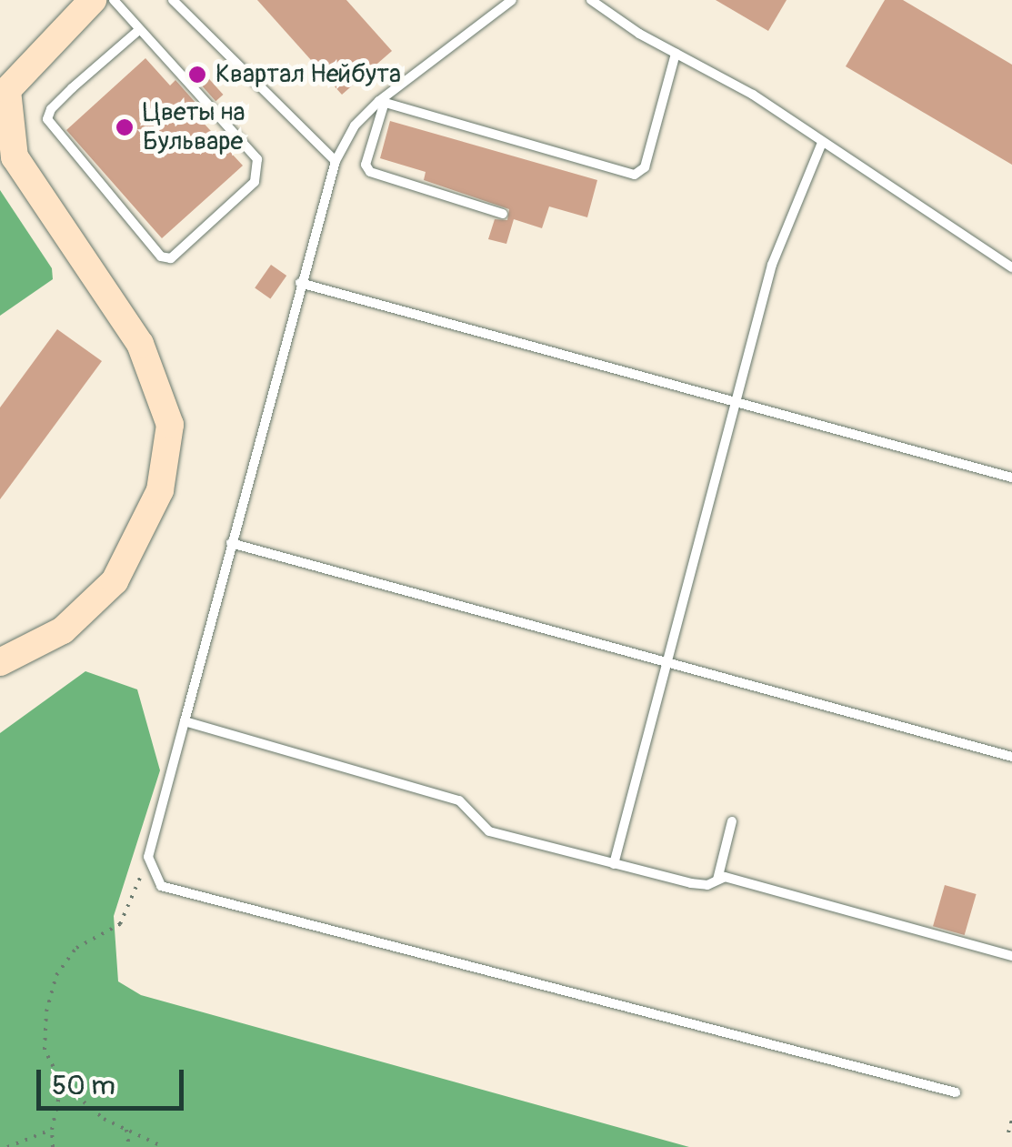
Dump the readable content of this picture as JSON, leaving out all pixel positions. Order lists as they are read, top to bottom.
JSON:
{
  "places": ["Квартал Нейбута", "Цветы на Бульваре"],
  "scale_bar": "50 m"
}
